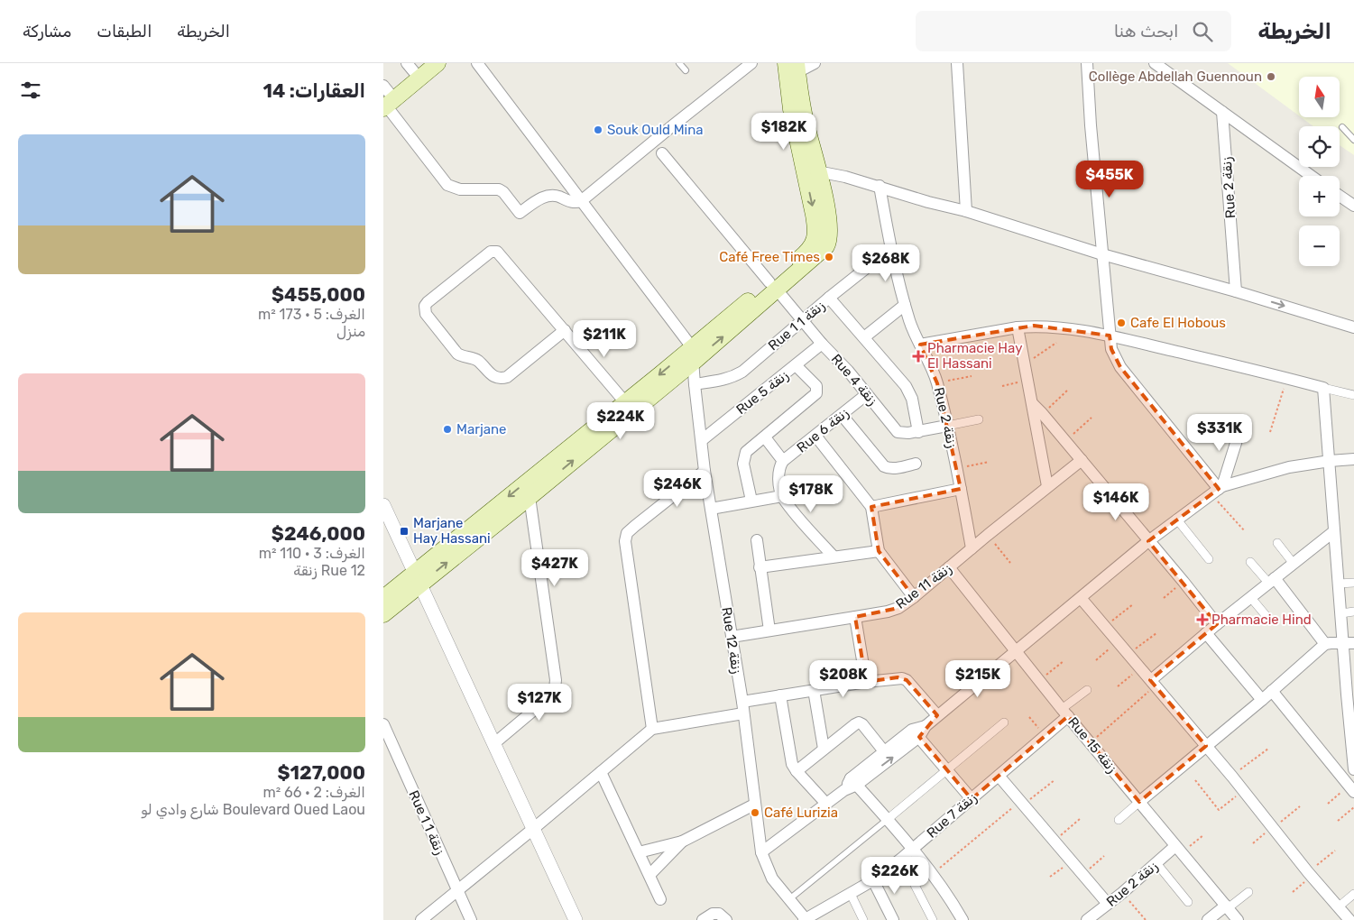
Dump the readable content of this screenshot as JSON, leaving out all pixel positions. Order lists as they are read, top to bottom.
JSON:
{
  "streets": {
    "street": [
      "Rue 2 زنقة",
      "Rue 1 زنقة 1",
      "Rue 4 زنقة",
      "Rue 5 زنقة",
      "Rue 6 زنقة",
      "Rue 11 زنقة",
      "Rue 12 زنقة",
      "Rue 15 زنقة",
      "Rue 7 زنقة"
    ]
  },
  "crossings": [
    ["Rue 2 زنقة", "Rue 1 زنقة 1"],
    ["Rue 2 زنقة", "Rue 4 زنقة"],
    ["Rue 2 زنقة", "Rue 11 زنقة"],
    ["Rue 2 زنقة", "Rue 15 زنقة"],
    ["Rue 1 زنقة 1", "Rue 4 زنقة"],
    ["Rue 1 زنقة 1", "Rue 12 زنقة"],
    ["Rue 4 زنقة", "Rue 5 زنقة"],
    ["Rue 4 زنقة", "Rue 6 زنقة"],
    ["Rue 5 زنقة", "Rue 12 زنقة"],
    ["Rue 11 زنقة", "Rue 12 زنقة"],
    ["Rue 11 زنقة", "Rue 15 زنقة"],
    ["Rue 12 زنقة", "Rue 7 زنقة"],
    ["Rue 15 زنقة", "Rue 7 زنقة"]
  ],
  "places": {
    "other": [
      "Collège Abdellah Guennoun",
      "Souk Ould Mina",
      "Café Free Times",
      "Cafe El Hobous",
      "Marjane",
      "Café Lurizia"
    ],
    "health": ["Pharmacie Hay El Hassani", "Pharmacie Hind"],
    "transit": ["Marjane Hay Hassani"]
  },
  "north": "top",
  "page": {
    "header": "الخريطة",
    "search": "ابحث هنا",
    "nav": ["الخريطة", "الطبقات", "مشاركة"],
    "heading": "العقارات: 14",
    "map_buttons": ["+", "−"],
    "price": [
      "$182K",
      "$455K",
      "$268K",
      "$211K",
      "$224K",
      "$331K",
      "$246K",
      "$178K",
      "$146K",
      "$427K",
      "$208K",
      "$215K",
      "$127K",
      "$226K"
    ],
    "list": [
      {
        "name": "$455,000",
        "note": "الغرف: 5 · 173 m² · منزل"
      },
      {
        "name": "$246,000",
        "note": "الغرف: 3 · 110 m² · Rue 12 زنقة"
      },
      {
        "name": "$127,000",
        "note": "الغرف: 2 · 66 m² · Boulevard Oued Laou شارع وادي لو"
      }
    ]
  }
}
